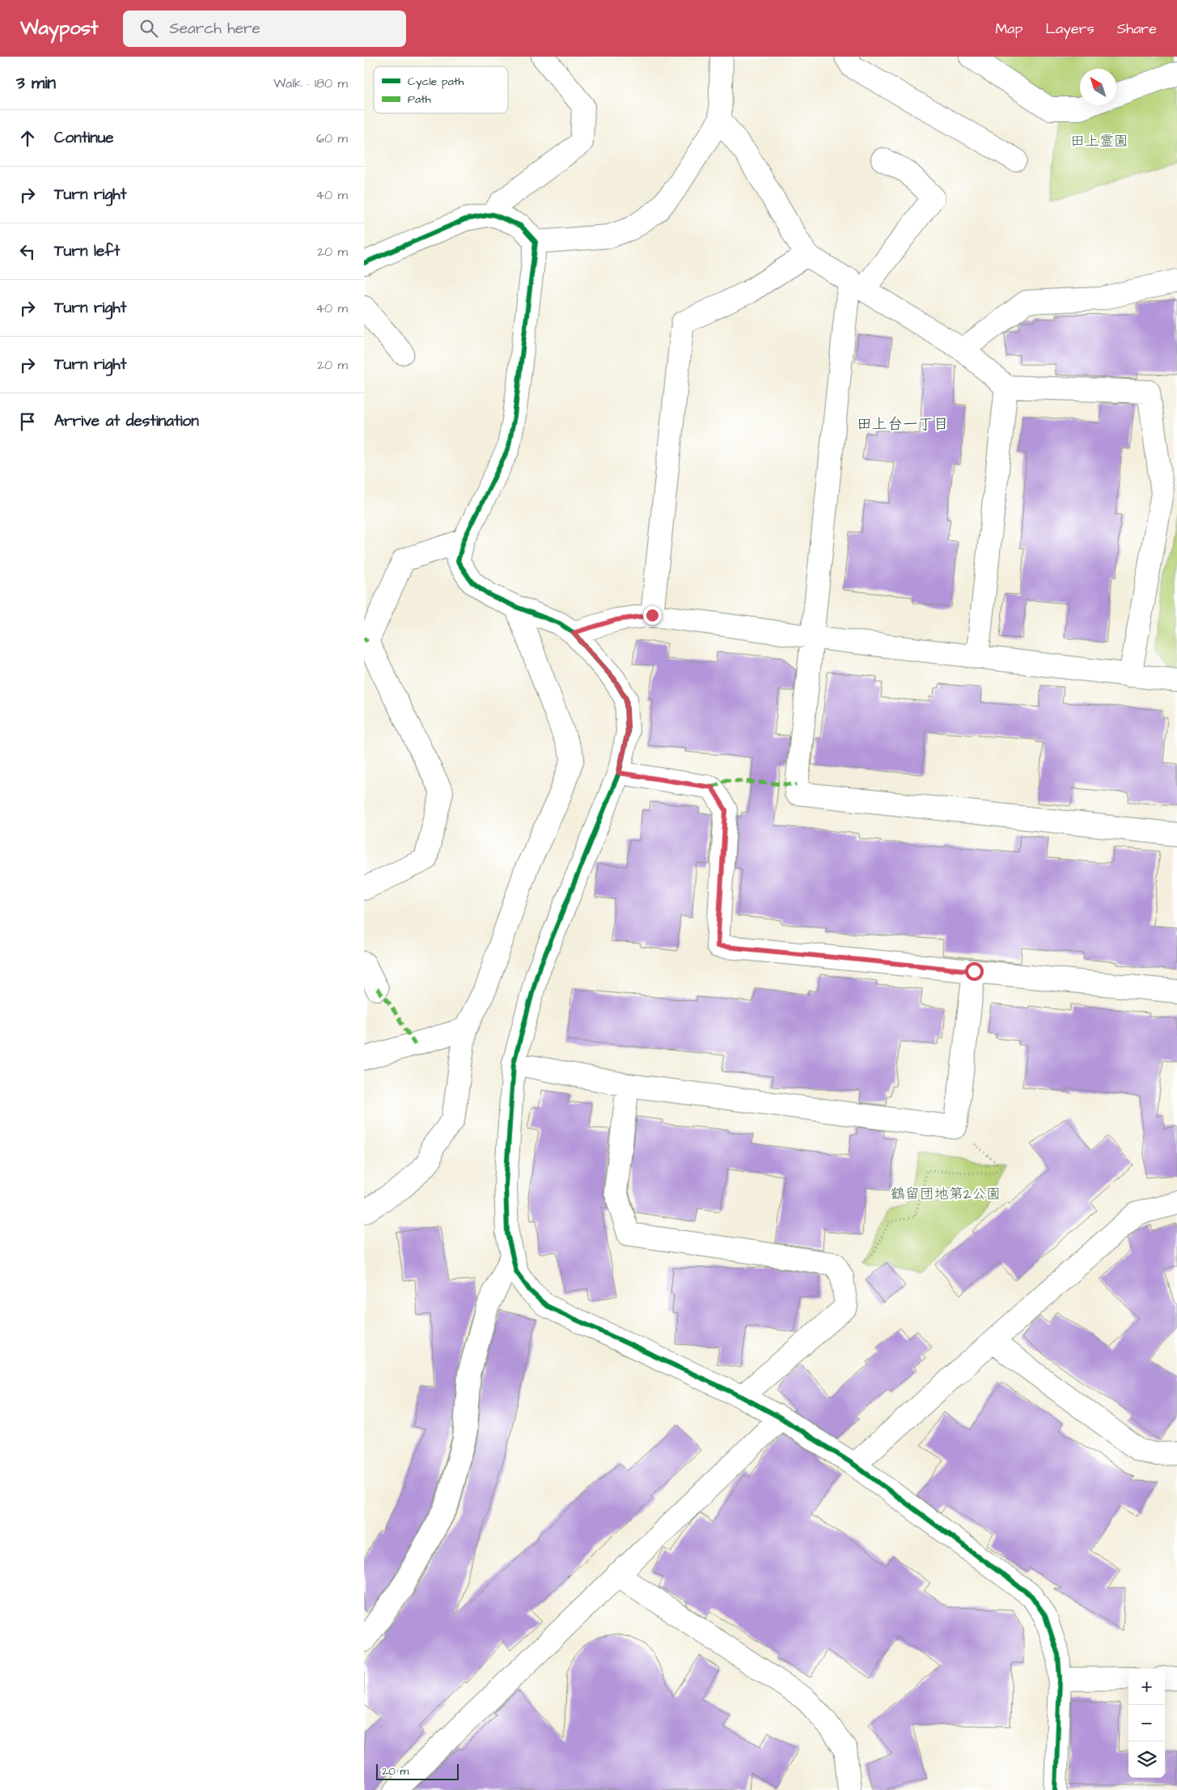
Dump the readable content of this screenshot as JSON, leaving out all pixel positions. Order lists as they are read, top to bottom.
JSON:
{
  "districts": ["田上台一丁目"],
  "parks": ["田上霊園", "鶴留団地第2公園"],
  "legend": ["Cycle path", "Path"],
  "scale_bar": "20 m",
  "north": "top left",
  "page": {
    "header": "Waypost",
    "search": "Search here",
    "nav": ["Map", "Layers", "Share"],
    "heading": ["3 min", "Walk · 180 m"],
    "list": [
      ["Continue", "60 m"],
      ["Turn right", "40 m"],
      ["Turn left", "20 m"],
      ["Turn right", "40 m"],
      ["Turn right", "20 m"],
      "Arrive at destination"
    ],
    "map_buttons": ["+", "−"],
    "scale": "20 m"
  }
}
